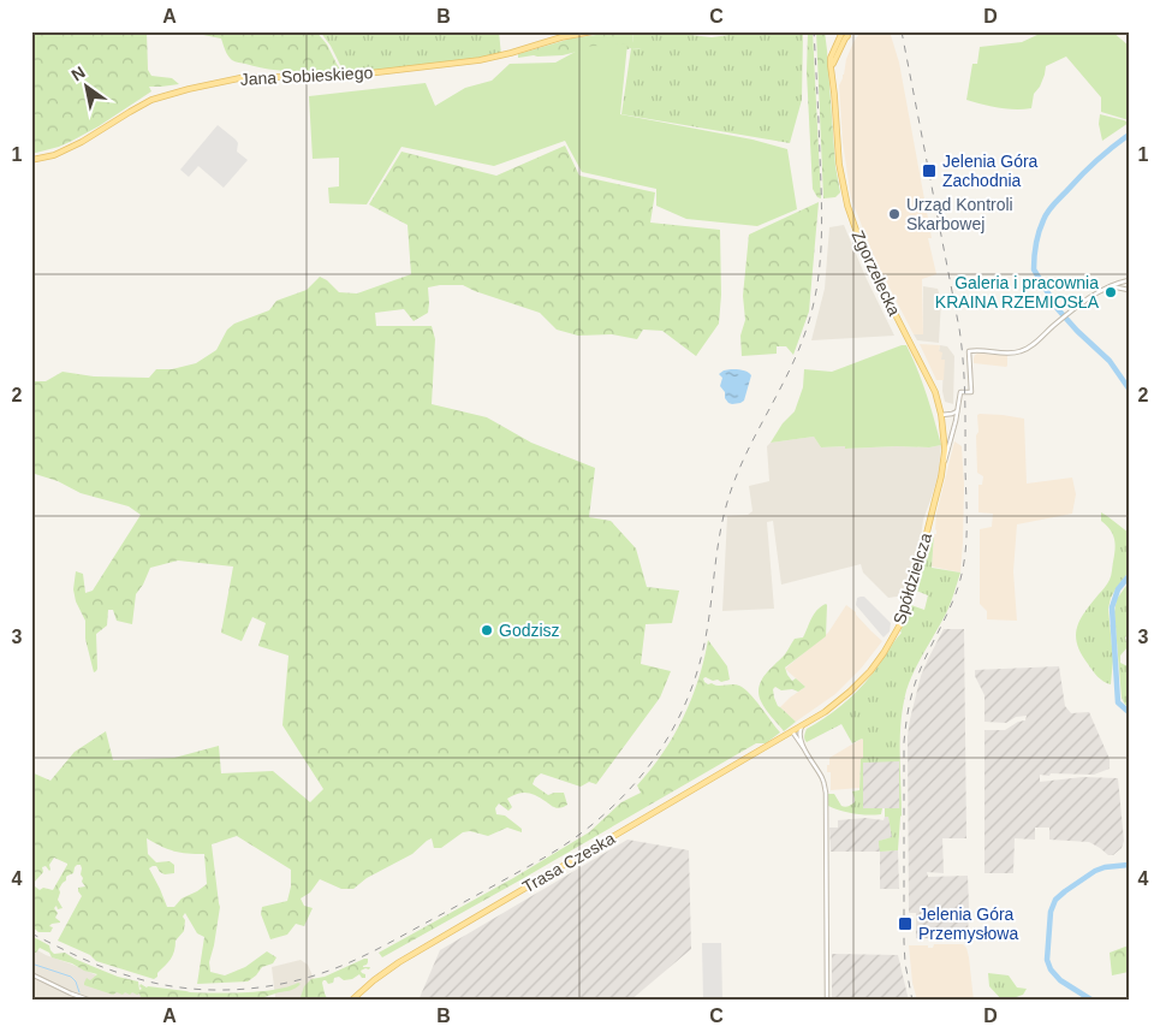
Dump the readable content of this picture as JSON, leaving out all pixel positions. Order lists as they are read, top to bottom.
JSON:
{
  "streets": {
    "main road": [
      "Jana Sobieskiego",
      "Zgorzelecka",
      "Spółdzielcza",
      "Trasa Czeska"
    ]
  },
  "crossings": [
    ["Zgorzelecka", "Spółdzielcza"],
    ["Spółdzielcza", "Trasa Czeska"]
  ],
  "places": {
    "transit": ["Jelenia Góra Zachodnia", "Jelenia Góra Przemysłowa"],
    "other": ["Urząd Kontroli Skarbowej", "Galeria i pracownia KRAINA RZEMIOSŁA", "Godzisz"]
  },
  "north": "top left",
  "grid": {
    "columns": [
      "A",
      "B",
      "C",
      "D"
    ],
    "rows": [
      "1",
      "2",
      "3",
      "4"
    ]
  }
}
